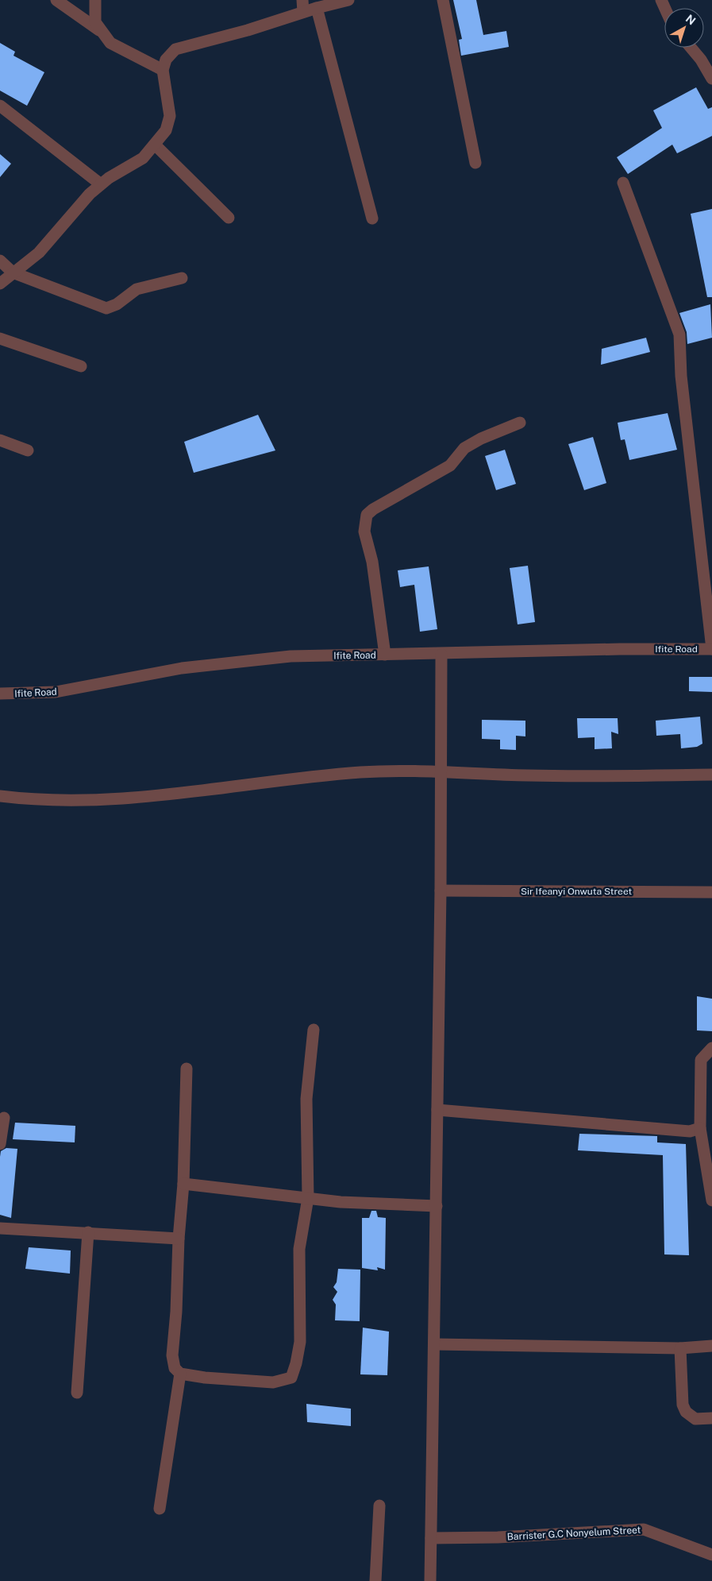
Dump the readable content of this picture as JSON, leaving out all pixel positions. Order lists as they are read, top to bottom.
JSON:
{
  "streets": {
    "street": ["Ifite Road", "Sir Ifeanyi Onwuta Street", "Barrister G.C Nonyelum Street"]
  },
  "north": "top right"
}
